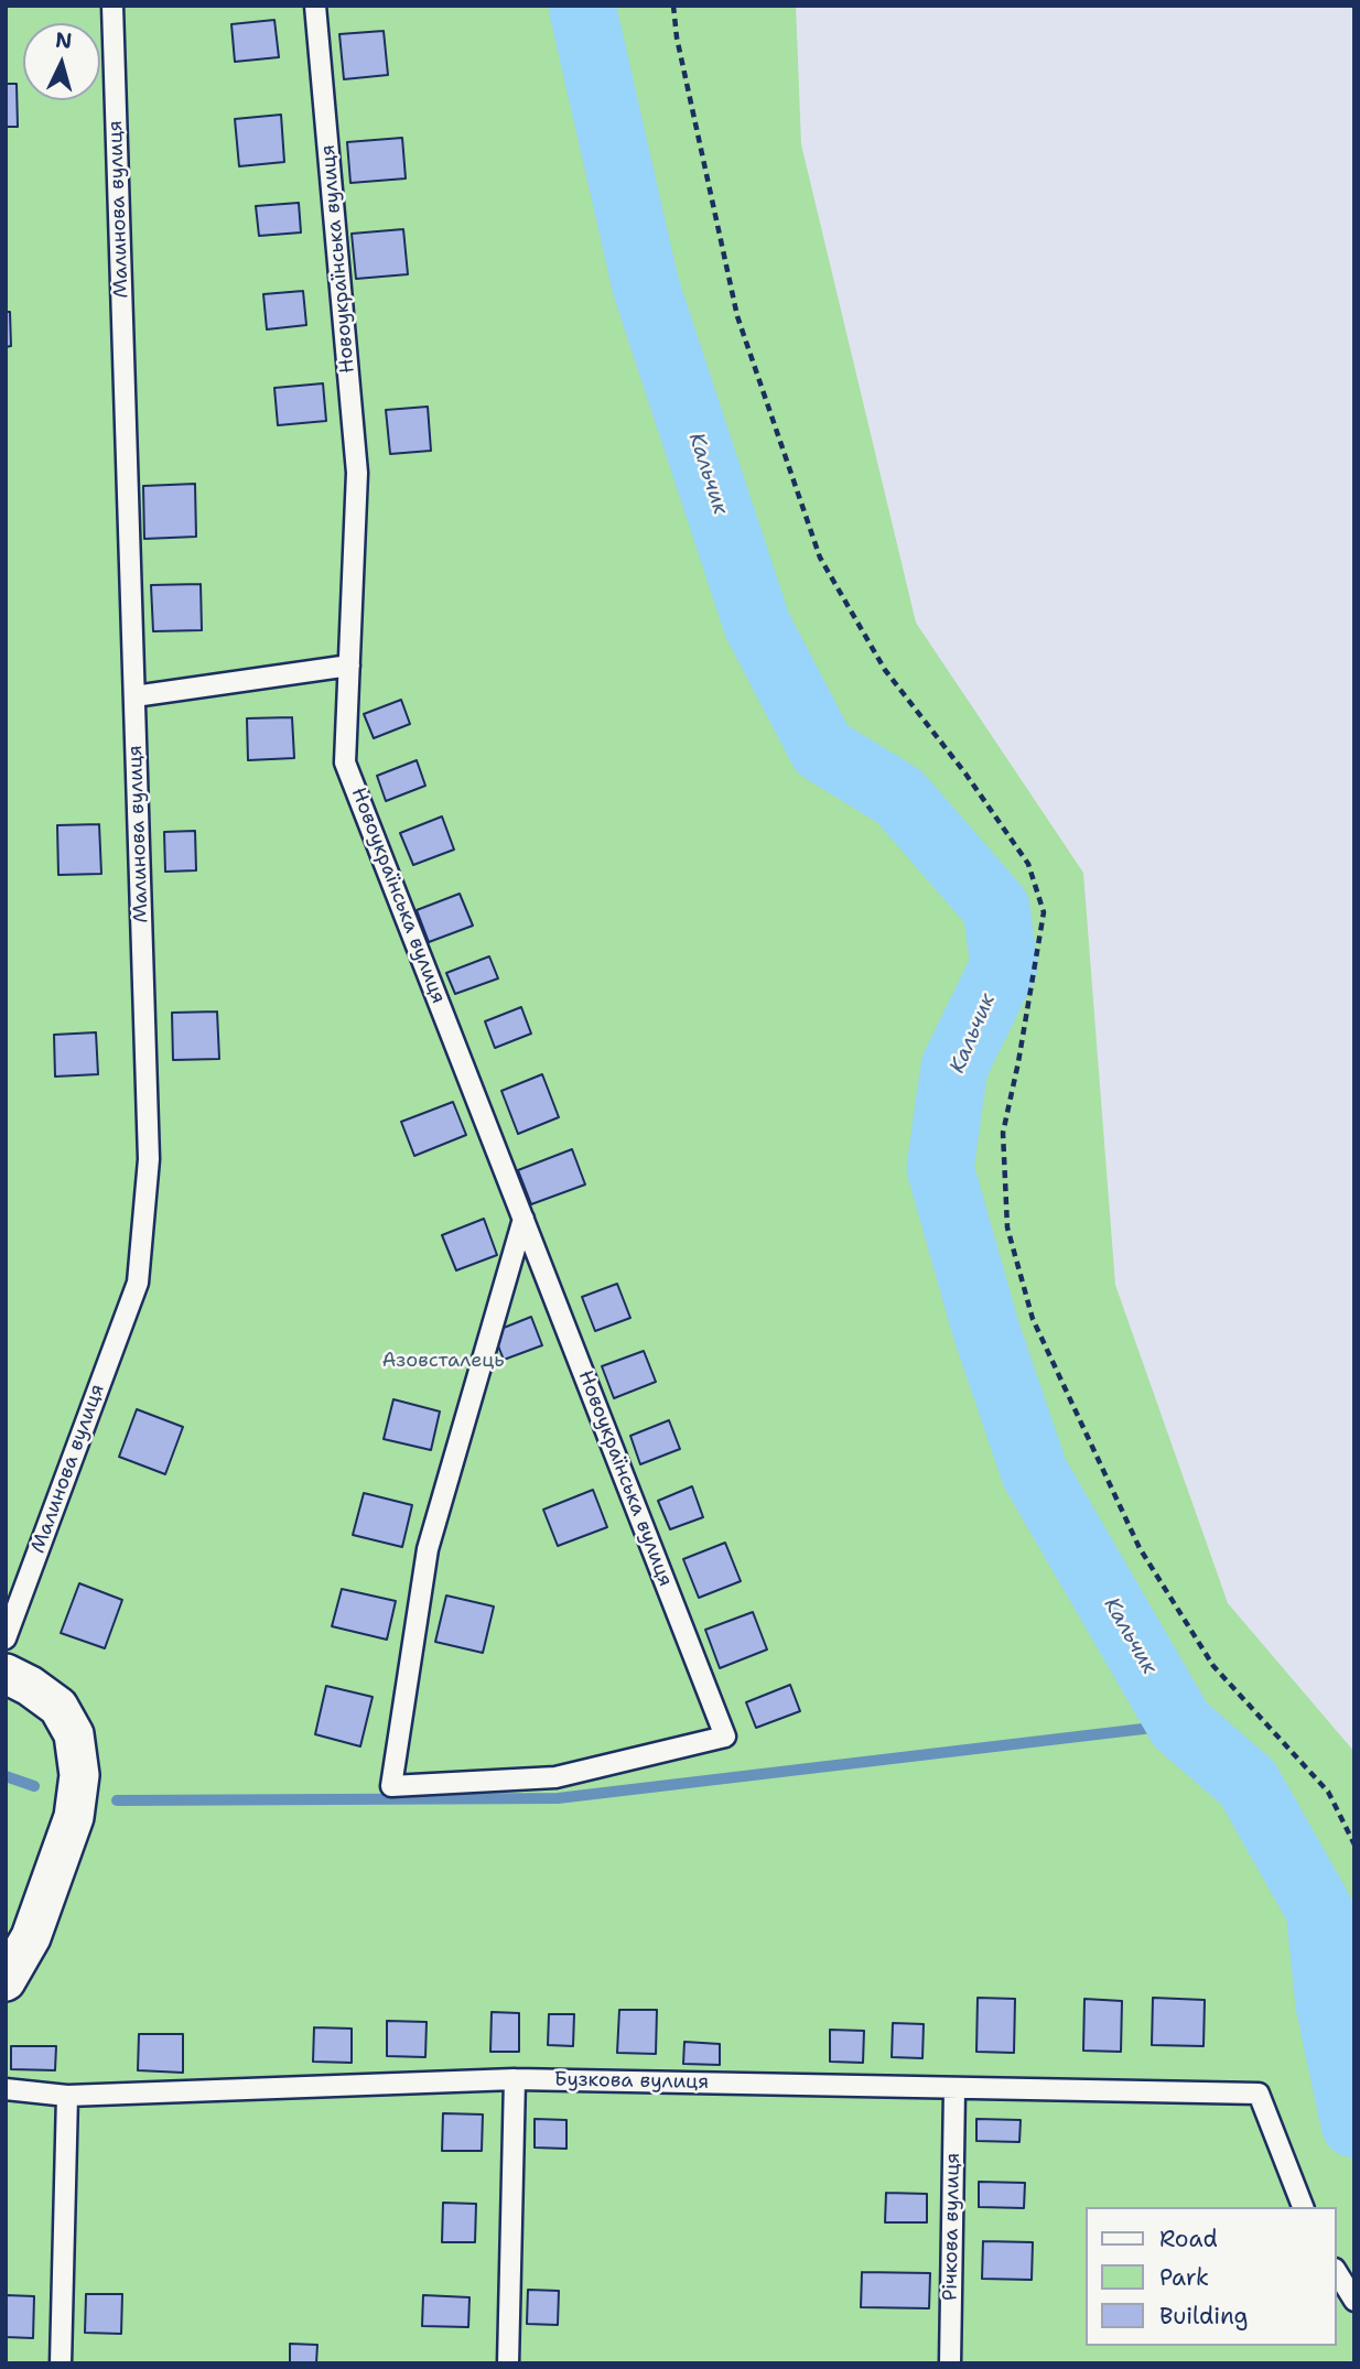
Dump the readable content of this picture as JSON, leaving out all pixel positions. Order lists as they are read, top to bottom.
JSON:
{
  "streets": {
    "lane": [
      "Малинова вулиця",
      "Новоукраїнська вулиця",
      "Бузкова вулиця",
      "Річкова вулиця"
    ]
  },
  "crossings": [
    ["Бузкова вулиця", "Річкова вулиця"]
  ],
  "water": ["Кальчик"],
  "parks": ["Азовсталець"],
  "legend": ["Road", "Park", "Building"],
  "north": "top"
}
